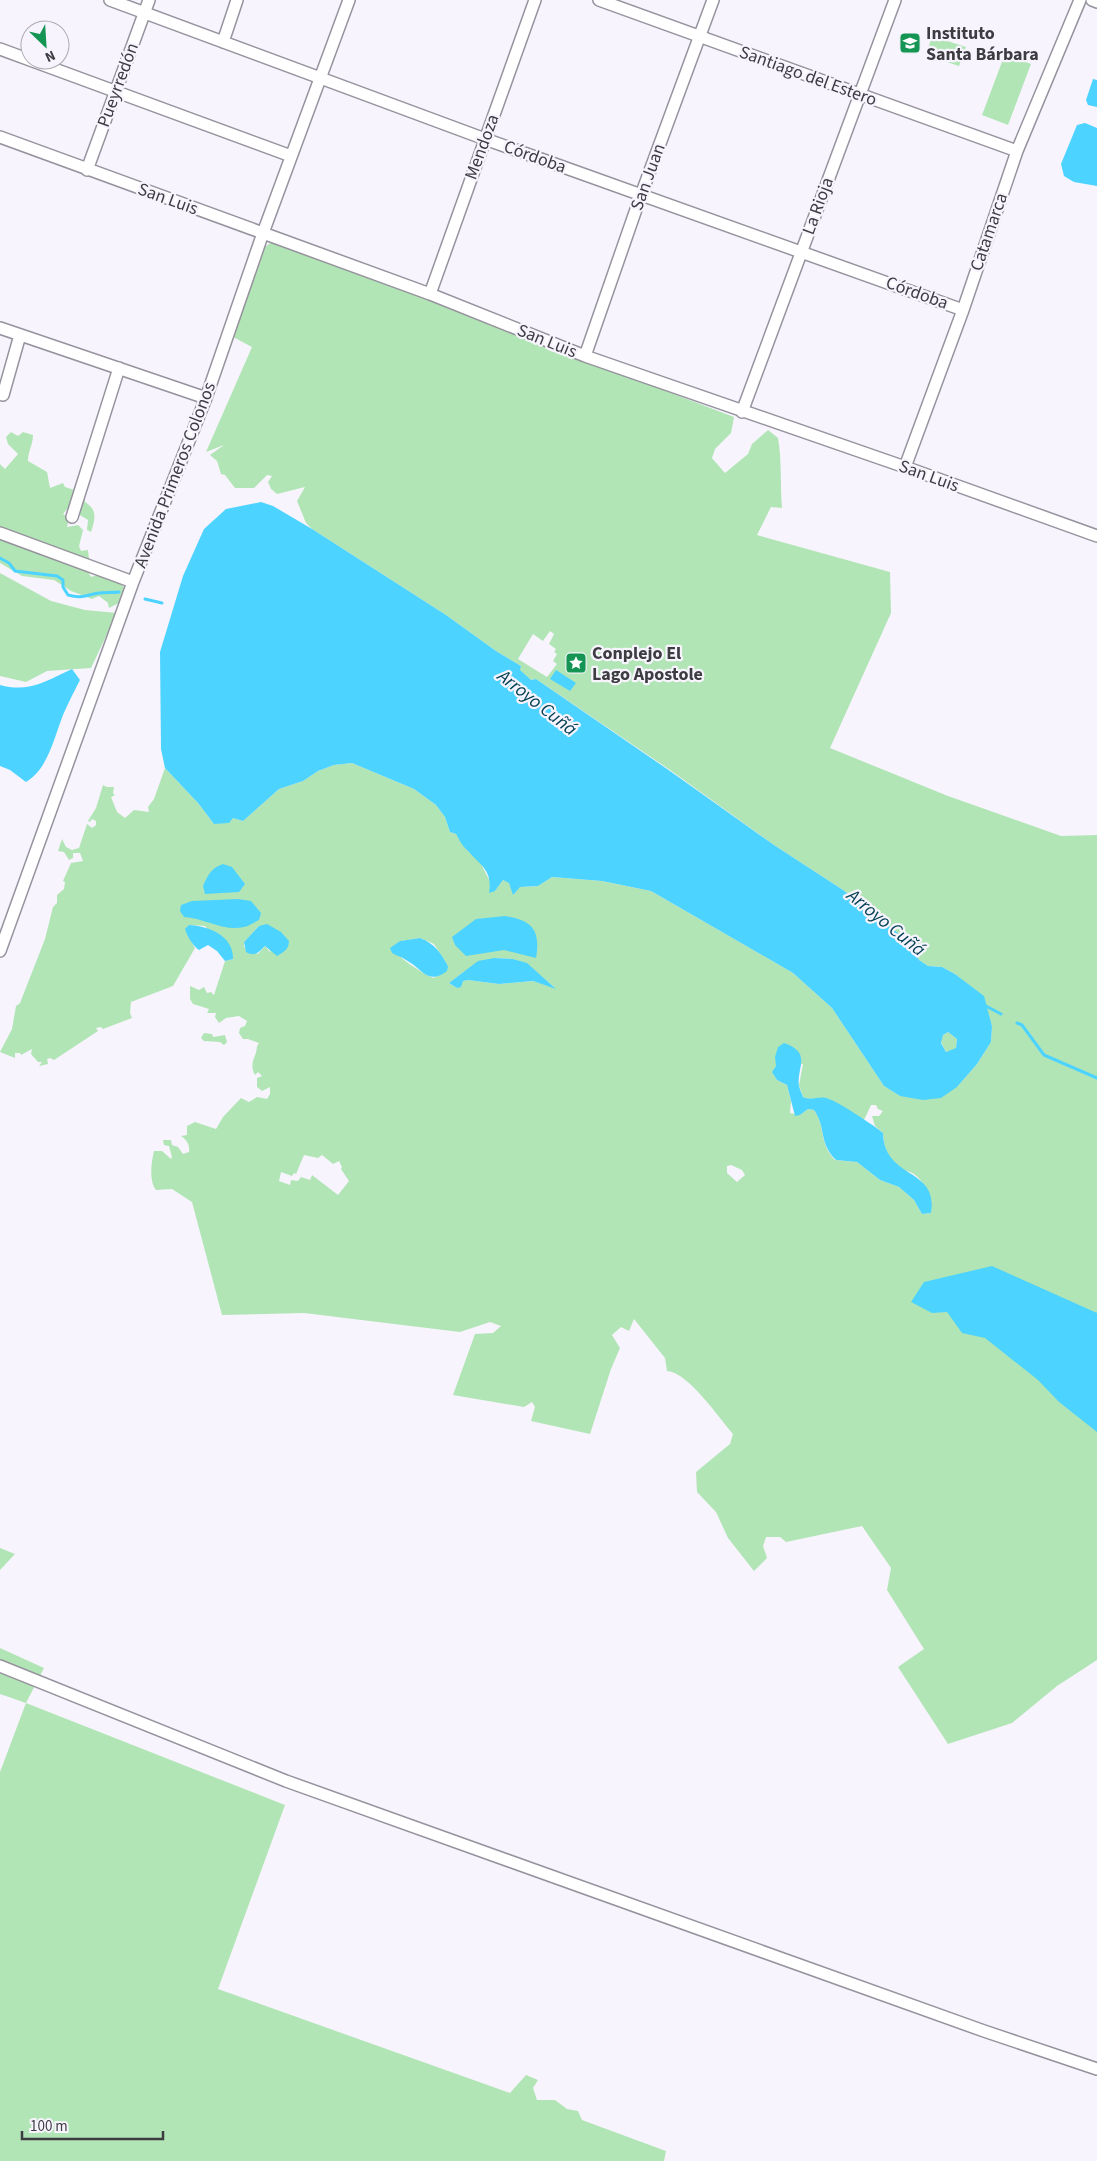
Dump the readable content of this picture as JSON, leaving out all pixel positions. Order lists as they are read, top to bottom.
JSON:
{
  "streets": {
    "street": [
      "Santiago del Estero",
      "Pueyrredón",
      "Mendoza",
      "Córdoba",
      "San Juan",
      "San Luis",
      "La Rioja",
      "Catamarca",
      "Avenida Primeros Colonos"
    ]
  },
  "crossings": [
    ["Santiago del Estero", "San Juan"],
    ["Santiago del Estero", "La Rioja"],
    ["Santiago del Estero", "Catamarca"],
    ["Pueyrredón", "Córdoba"],
    ["Pueyrredón", "San Luis"],
    ["Mendoza", "Córdoba"],
    ["Mendoza", "San Luis"],
    ["Córdoba", "San Juan"],
    ["Córdoba", "La Rioja"],
    ["Córdoba", "Catamarca"],
    ["Córdoba", "Avenida Primeros Colonos"],
    ["San Juan", "San Luis"],
    ["San Luis", "La Rioja"],
    ["San Luis", "Catamarca"],
    ["San Luis", "Avenida Primeros Colonos"]
  ],
  "water": ["Arroyo Cuñá"],
  "places": {
    "school or university": ["Instituto Santa Bárbara"],
    "place": ["Conplejo El Lago Apostole"]
  },
  "scale_bar": "100 m",
  "north": "bottom right"
}
